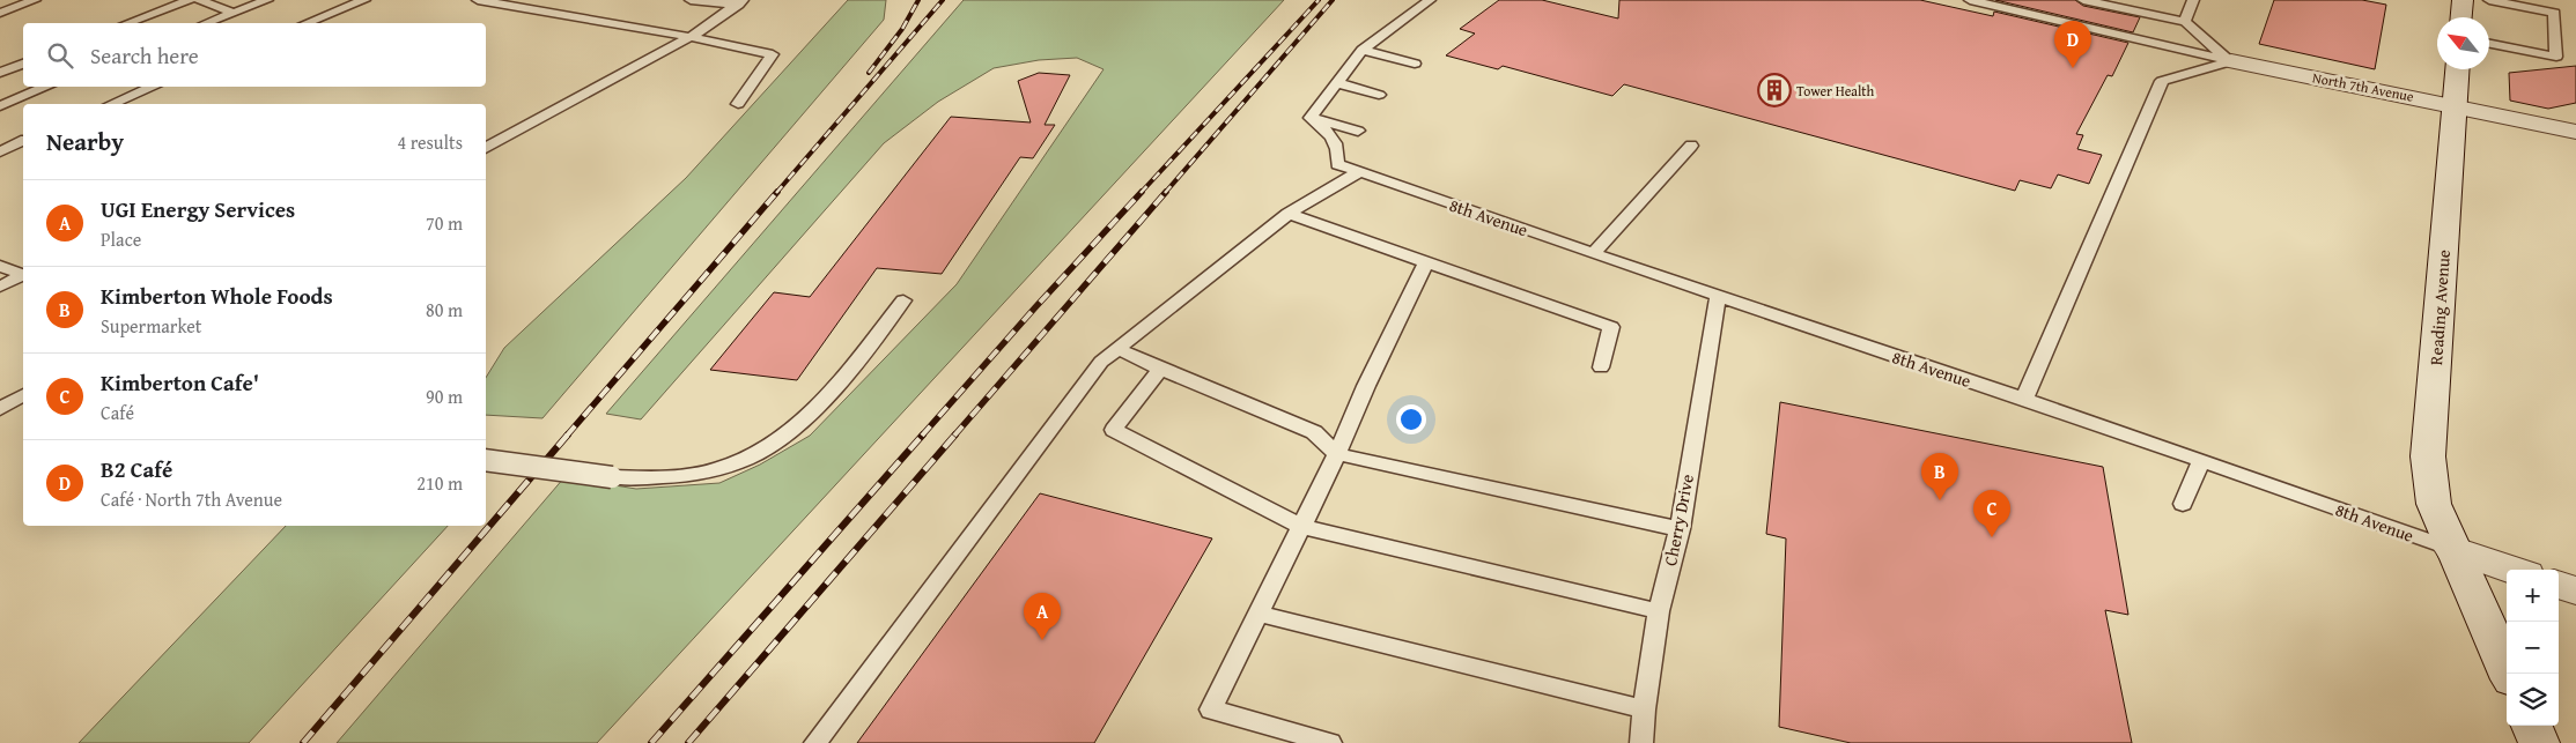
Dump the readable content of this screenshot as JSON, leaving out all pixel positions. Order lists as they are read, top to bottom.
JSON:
{
  "streets": {
    "street": ["North 7th Avenue", "8th Avenue", "Reading Avenue"],
    "lane": ["Cherry Drive"]
  },
  "crossings": [
    ["North 7th Avenue", "Reading Avenue"],
    ["8th Avenue", "Reading Avenue"],
    ["8th Avenue", "Cherry Drive"]
  ],
  "places": {
    "building": ["Tower Health"]
  },
  "north": "top left",
  "page": {
    "pins": [
      "D",
      "B",
      "C",
      "A"
    ],
    "search": "Search here",
    "heading": ["Nearby", "4 results"],
    "list": [
      {
        "mark": "A",
        "name": "UGI Energy Services",
        "note": "Place",
        "value": "70 m"
      },
      {
        "mark": "B",
        "name": "Kimberton Whole Foods",
        "note": "Supermarket",
        "value": "80 m"
      },
      {
        "mark": "C",
        "name": "Kimberton Cafe'",
        "note": "Café",
        "value": "90 m"
      },
      {
        "mark": "D",
        "name": "B2 Café",
        "note": "Café · North 7th Avenue",
        "value": "210 m"
      }
    ],
    "map_buttons": ["+", "−"]
  }
}
